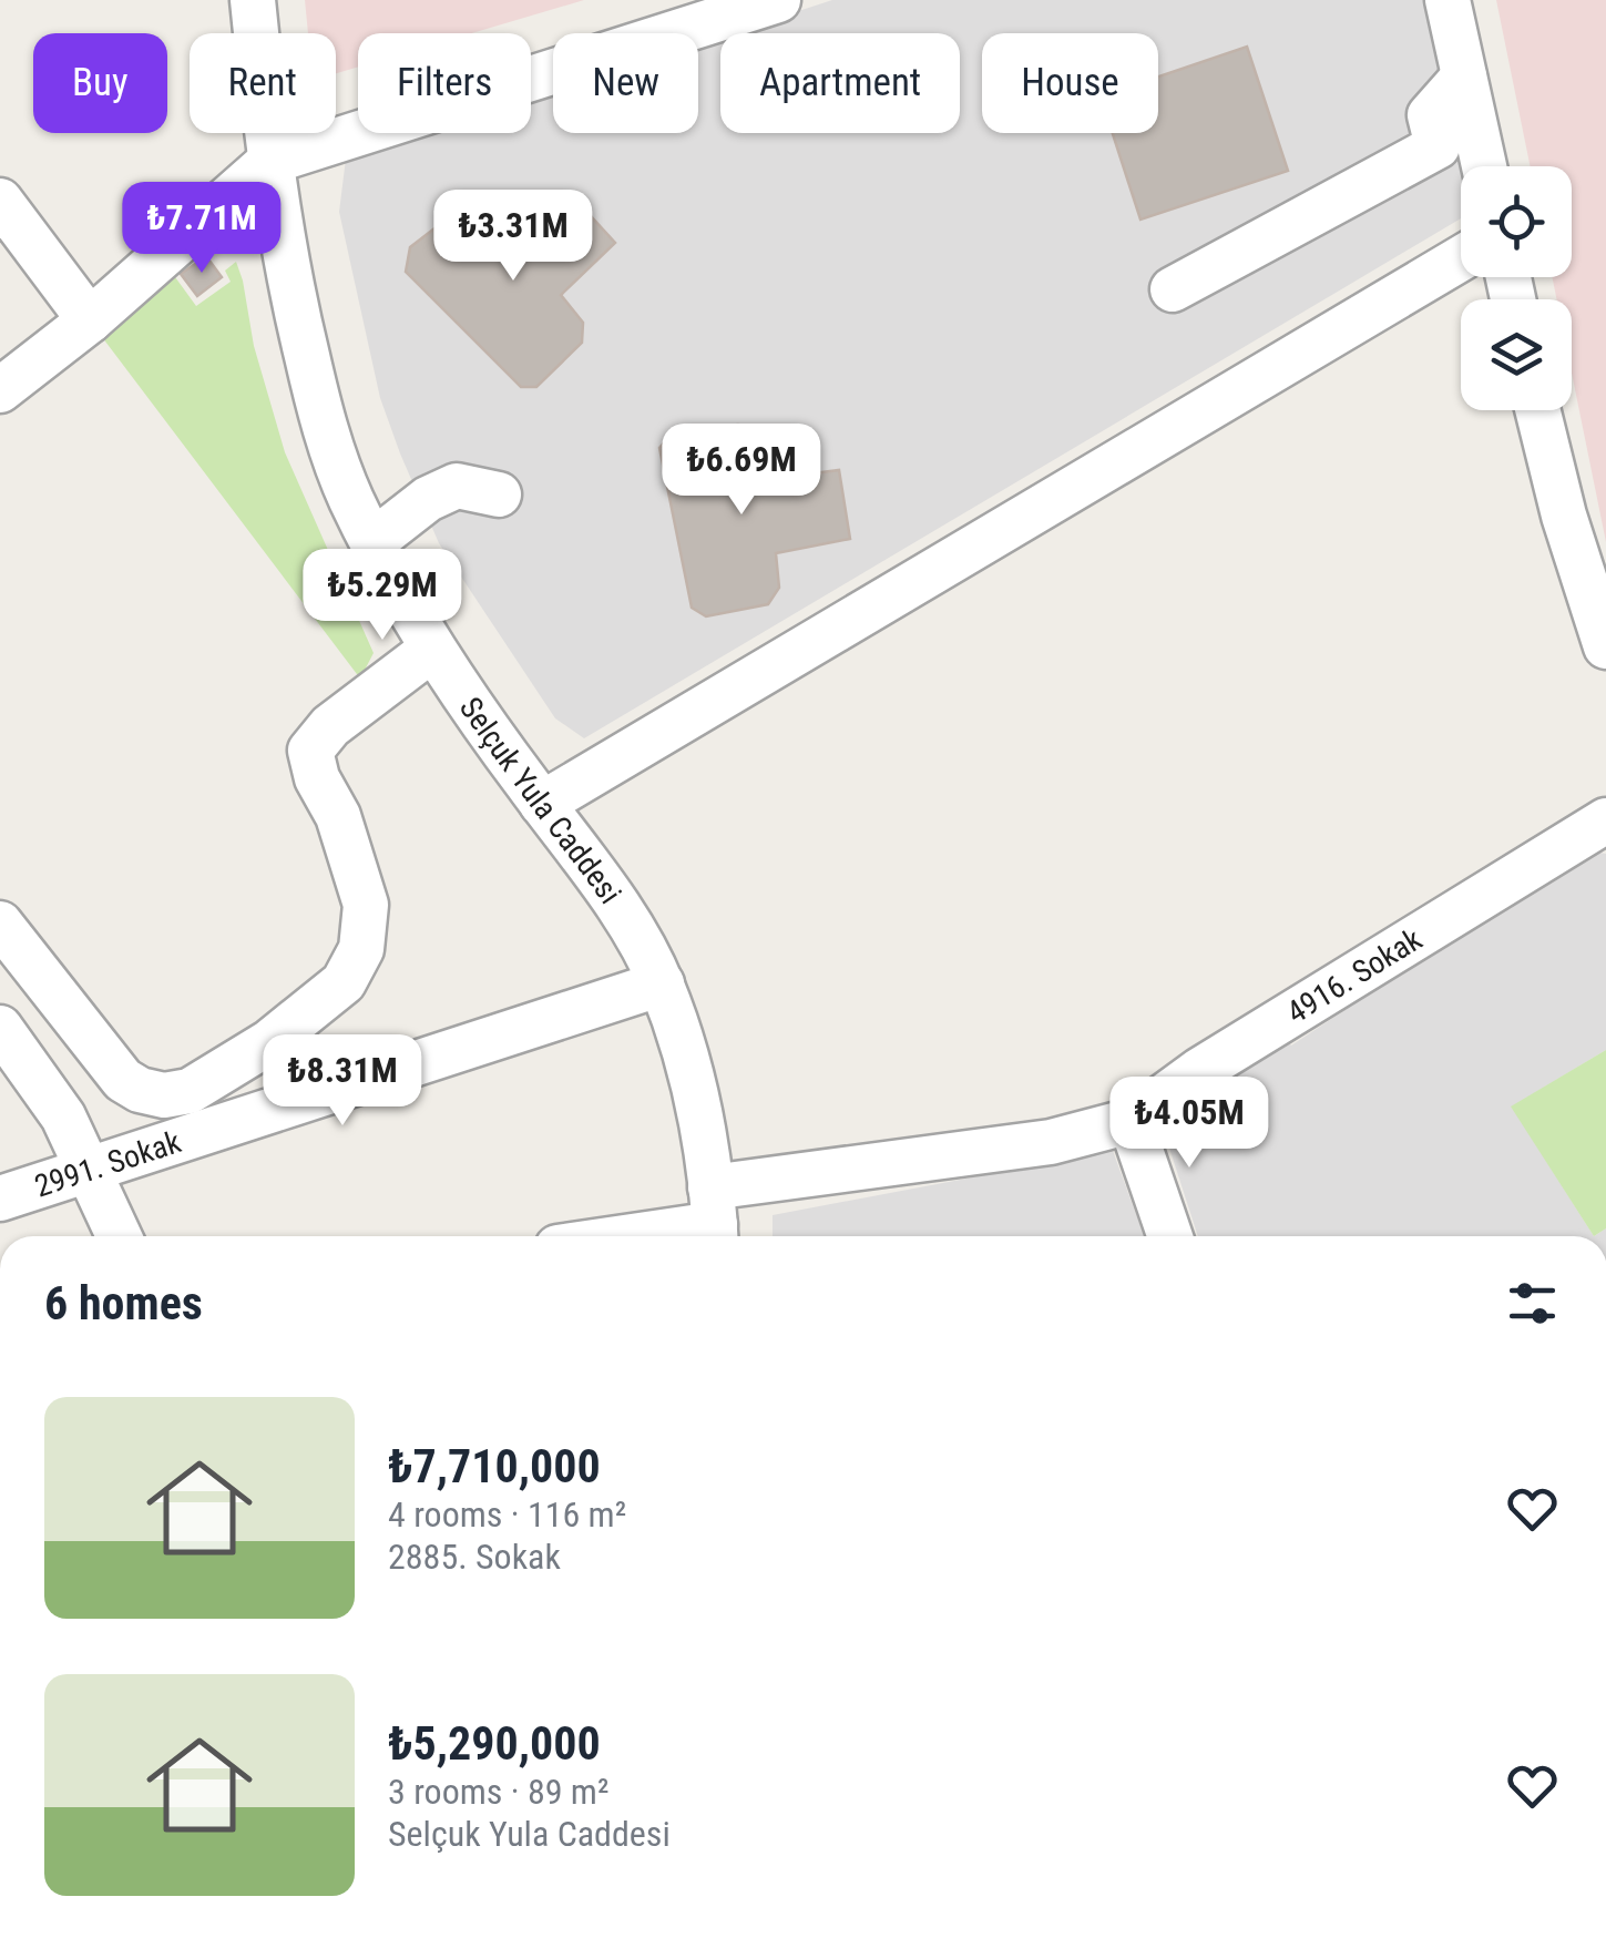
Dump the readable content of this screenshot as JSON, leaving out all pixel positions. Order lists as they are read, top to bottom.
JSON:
{
  "streets": {
    "street": ["Selçuk Yula Caddesi", "4916. Sokak", "2991. Sokak"]
  },
  "crossings": [
    ["Selçuk Yula Caddesi", "4916. Sokak"],
    ["Selçuk Yula Caddesi", "2991. Sokak"]
  ],
  "page": {
    "chip": [
      "Buy",
      "Rent",
      "Filters",
      "New",
      "Apartment",
      "House"
    ],
    "price": [
      "₺7.71M",
      "₺3.31M",
      "₺6.69M",
      "₺5.29M",
      "₺8.31M",
      "₺4.05M"
    ],
    "heading": "6 homes",
    "list": [
      {
        "name": "₺7,710,000",
        "note": "4 rooms · 116 m² · 2885. Sokak"
      },
      {
        "name": "₺5,290,000",
        "note": "3 rooms · 89 m² · Selçuk Yula Caddesi"
      }
    ]
  }
}
